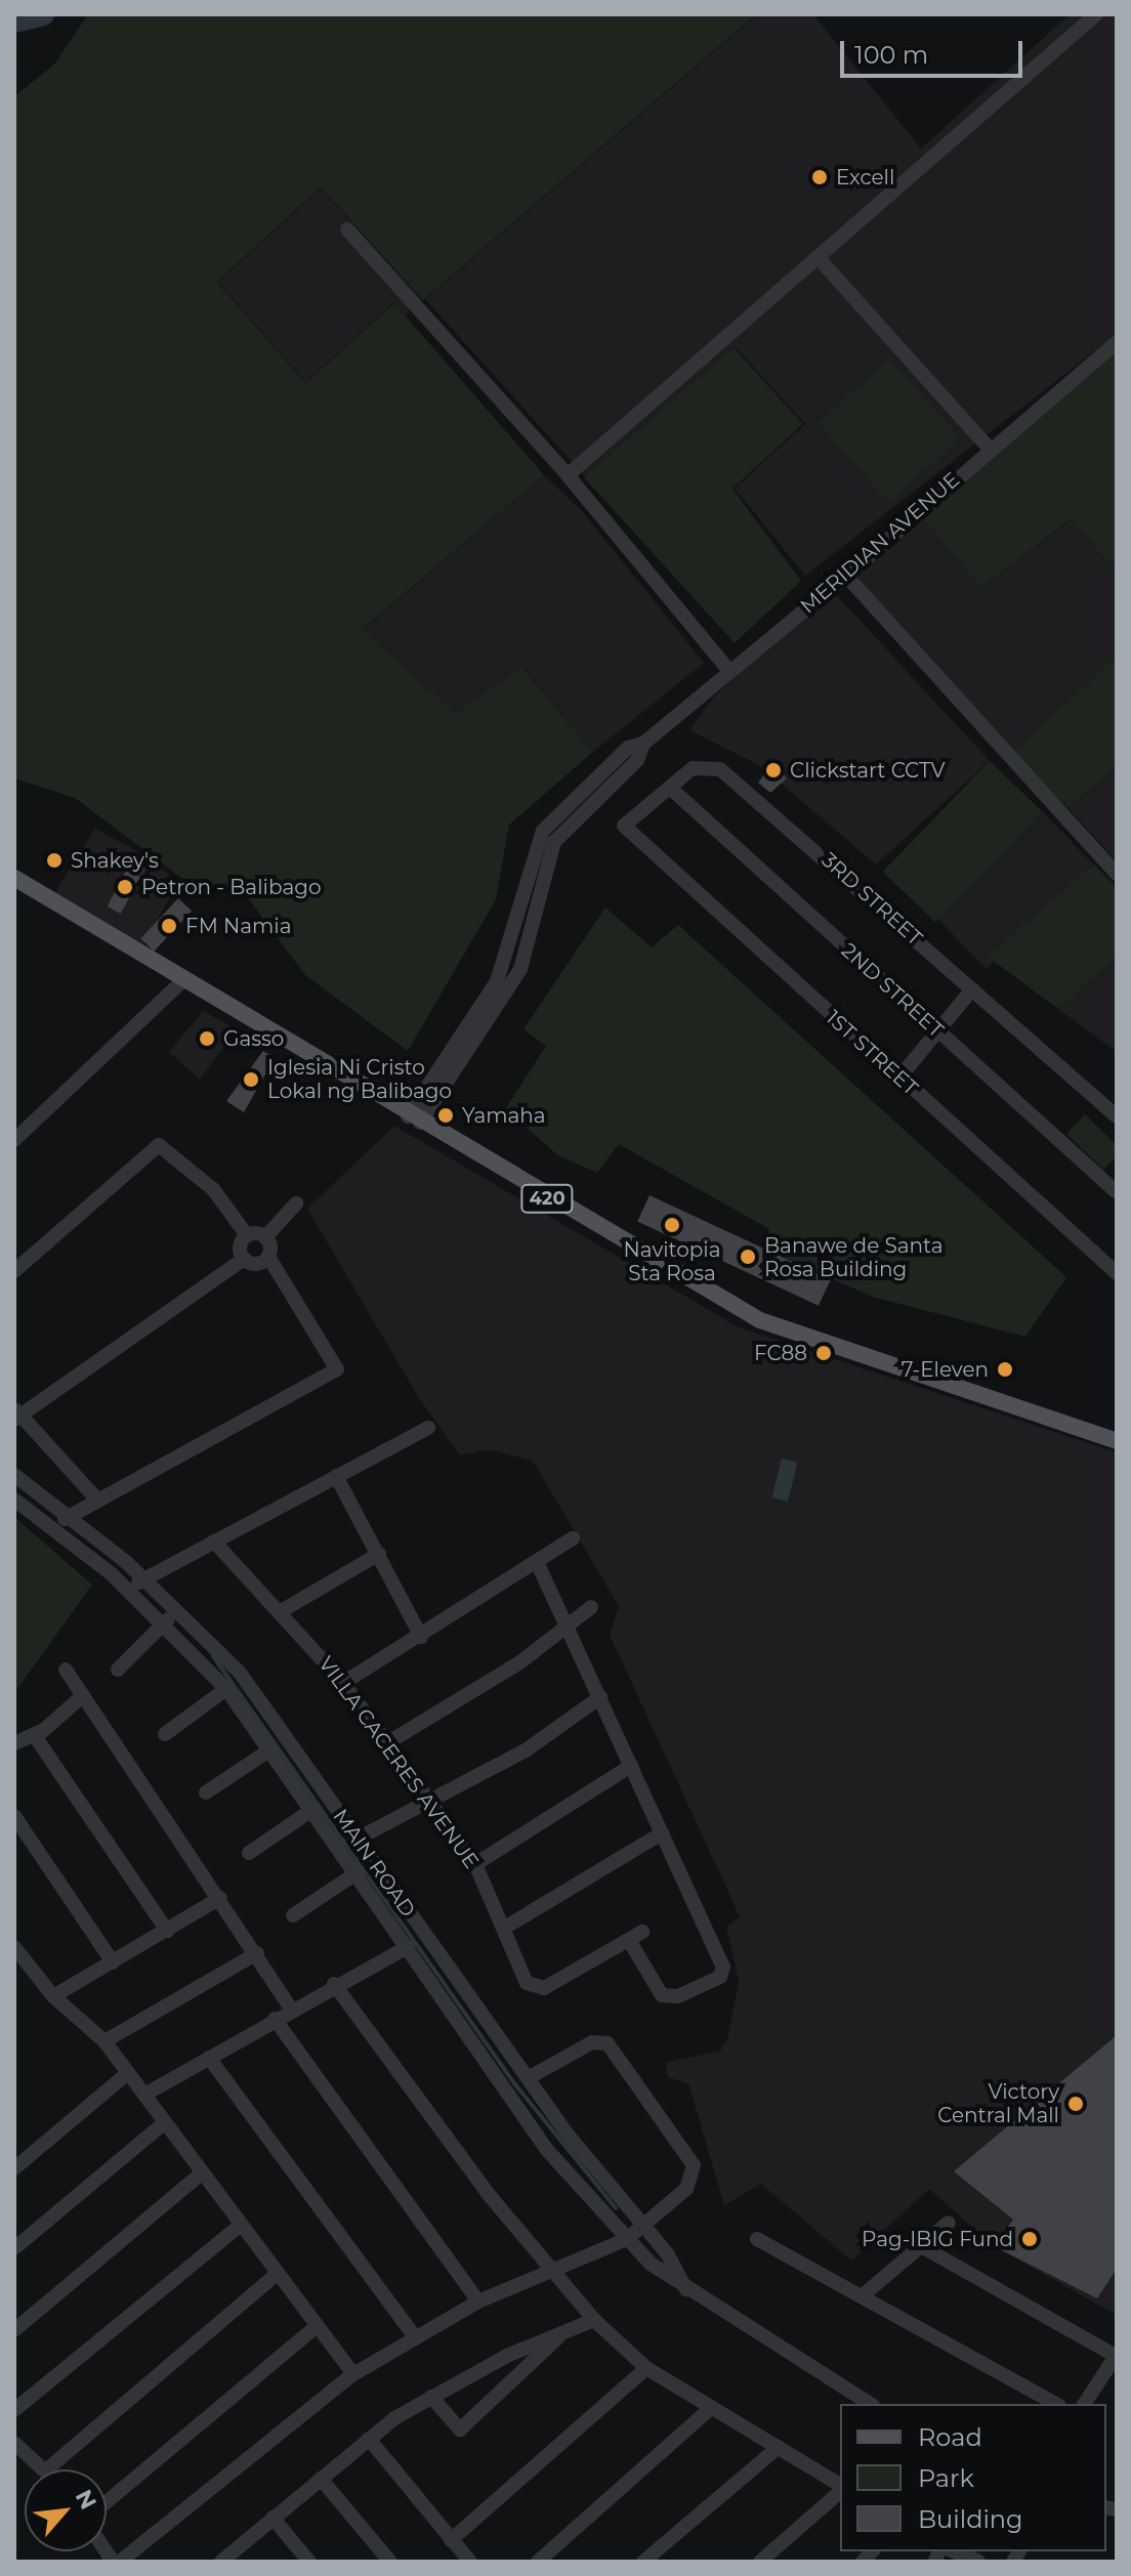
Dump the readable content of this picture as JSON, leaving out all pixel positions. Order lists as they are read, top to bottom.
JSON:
{
  "streets": {
    "main road": ["420"],
    "street": [
      "MERIDIAN AVENUE",
      "3RD STREET",
      "2ND STREET",
      "1ST STREET",
      "VILLA CACERES AVENUE",
      "MAIN ROAD"
    ]
  },
  "crossings": [
    ["MERIDIAN AVENUE", "420"],
    ["3RD STREET", "2ND STREET"],
    ["3RD STREET", "1ST STREET"]
  ],
  "places": [
    "Excell",
    "Clickstart CCTV",
    "Shakey's",
    "Petron - Balibago",
    "FM Namia",
    "Gasso",
    "Iglesia Ni Cristo Lokal ng Balibago",
    "Yamaha",
    "Navitopia Sta Rosa",
    "Banawe de Santa Rosa Building",
    "FC88",
    "7-Eleven",
    "Victory Central Mall",
    "Pag-IBIG Fund"
  ],
  "legend": ["Road", "Park", "Building"],
  "scale_bar": "100 m",
  "north": "top right"
}
